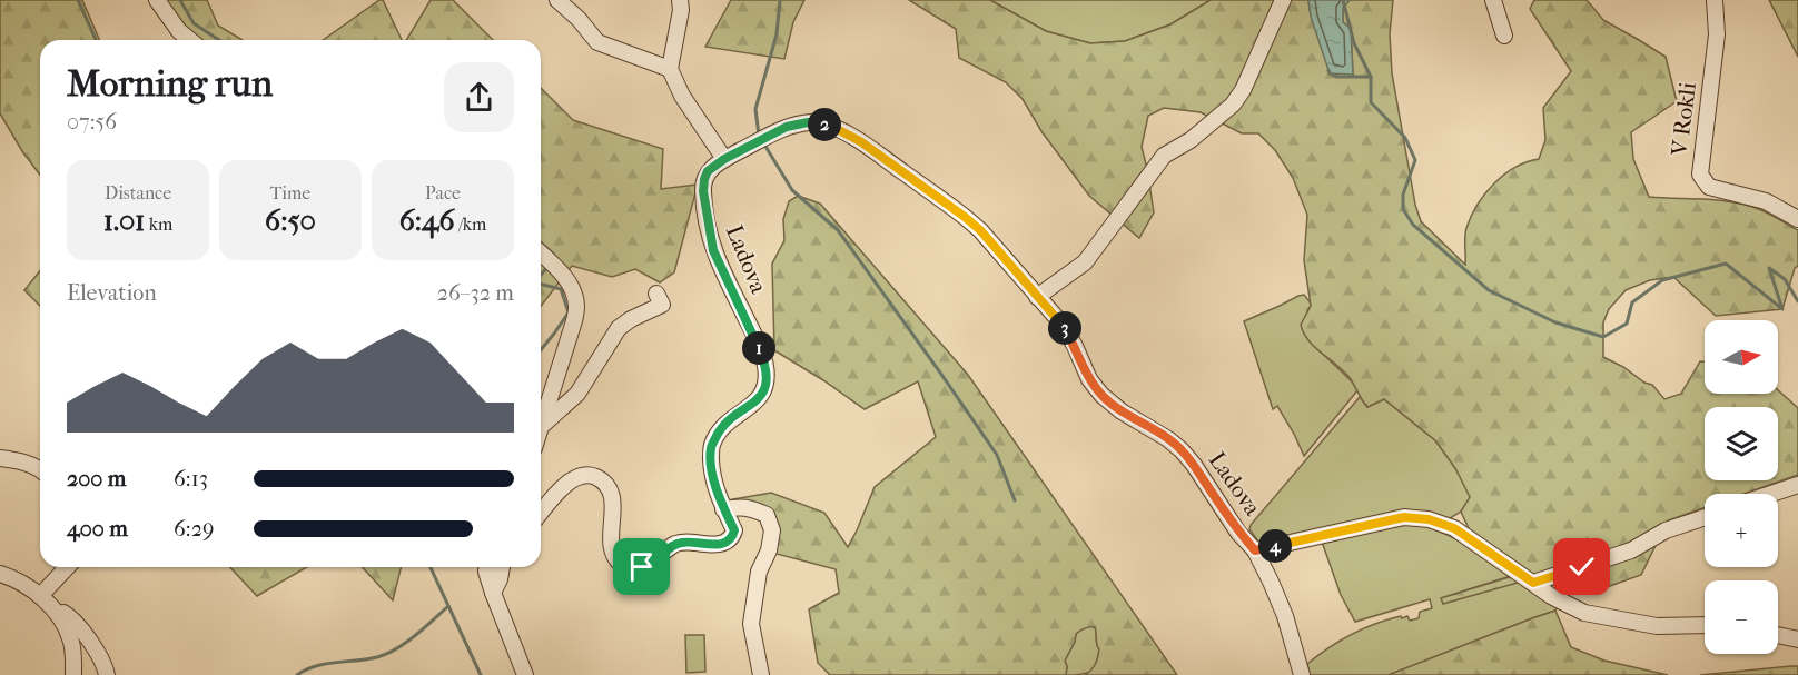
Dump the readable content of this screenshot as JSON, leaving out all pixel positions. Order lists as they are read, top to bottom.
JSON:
{
  "streets": {
    "street": ["V Rokli", "Ladova"]
  },
  "north": "right",
  "page": {
    "heading": ["Morning run", "07:56"],
    "pins": [
      "2",
      "3",
      "1",
      "4"
    ],
    "stats": [
      ["Distance", "1.01 km"],
      ["Time", "6:50"],
      ["Pace", "6:46 /km"]
    ],
    "chart": ["Elevation", "26–32 m"],
    "map_buttons": ["+", "−"],
    "list": [
      {
        "name": "200 m",
        "note": "6:13"
      },
      {
        "name": "400 m",
        "note": "6:29"
      }
    ]
  }
}
